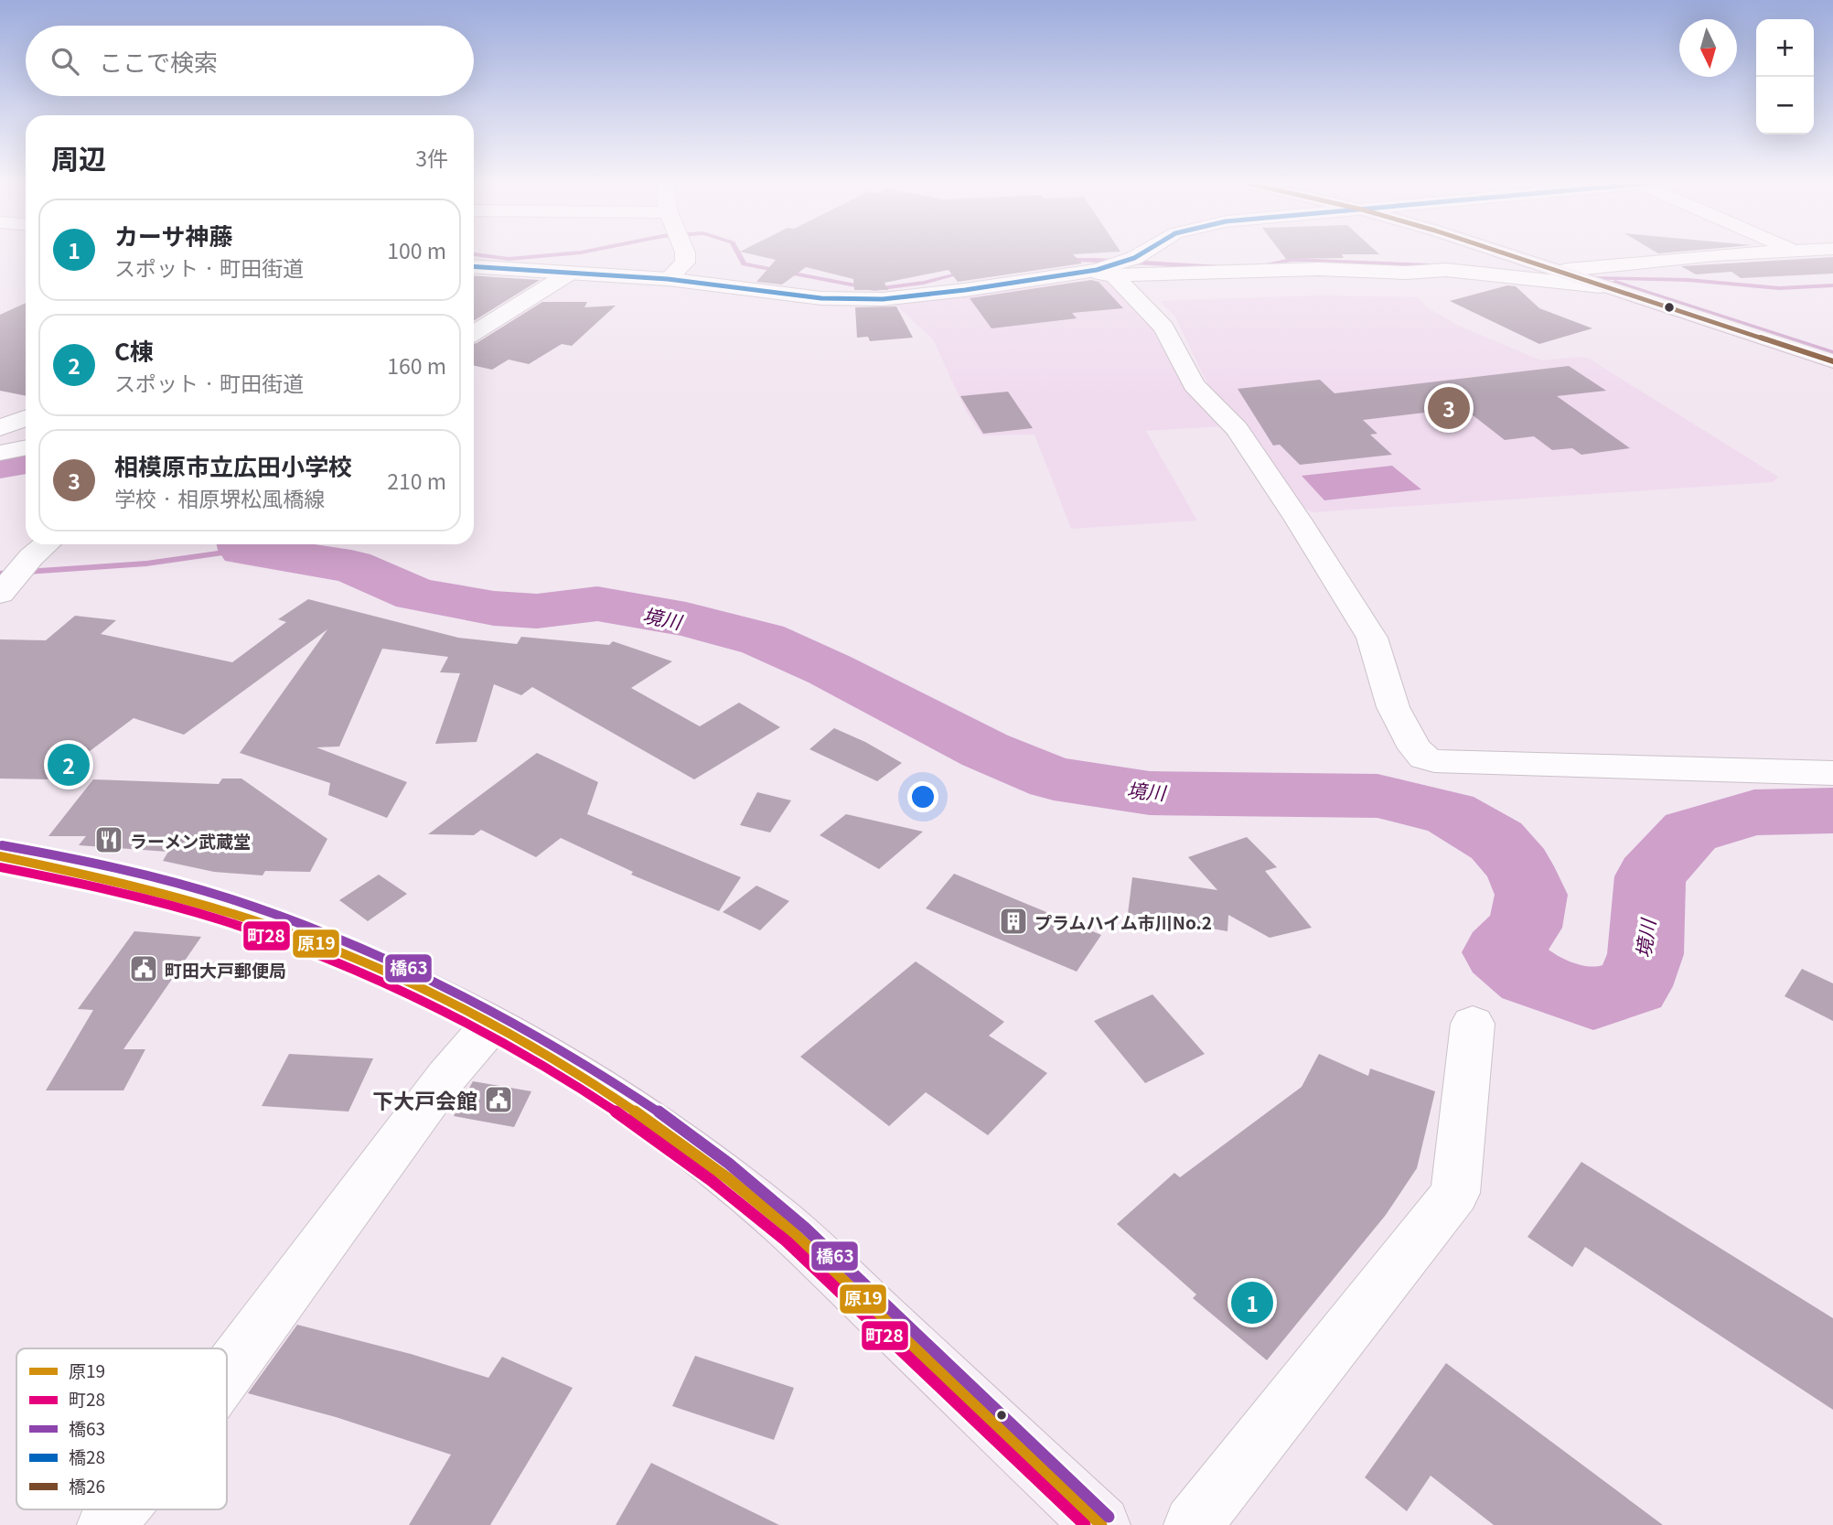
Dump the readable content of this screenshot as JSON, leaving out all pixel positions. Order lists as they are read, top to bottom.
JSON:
{
  "water": ["境川"],
  "places": {
    "restaurant": ["ラーメン武蔵堂"],
    "building": ["プラムハイム市川No.2"],
    "public building": ["町田大戸郵便局", "下大戸会館"]
  },
  "lines": [
    "transit line 橋28",
    "transit line 橋26",
    "transit line 橋63",
    "transit line 原19",
    "transit line 町28"
  ],
  "legend": [
    "原19",
    "町28",
    "橋63",
    "橋28",
    "橋26"
  ],
  "north": "bottom",
  "page": {
    "map_buttons": ["+", "−"],
    "search": "ここで検索",
    "heading": ["周辺", "3件"],
    "list": [
      {
        "mark": "1",
        "name": "カーサ神藤",
        "note": "スポット · 町田街道",
        "value": "100 m"
      },
      {
        "mark": "2",
        "name": "C棟",
        "note": "スポット · 町田街道",
        "value": "160 m"
      },
      {
        "mark": "3",
        "name": "相模原市立広田小学校",
        "note": "学校 · 相原堺松風橋線",
        "value": "210 m"
      }
    ],
    "pins": ["3", "2", "1"]
  }
}
